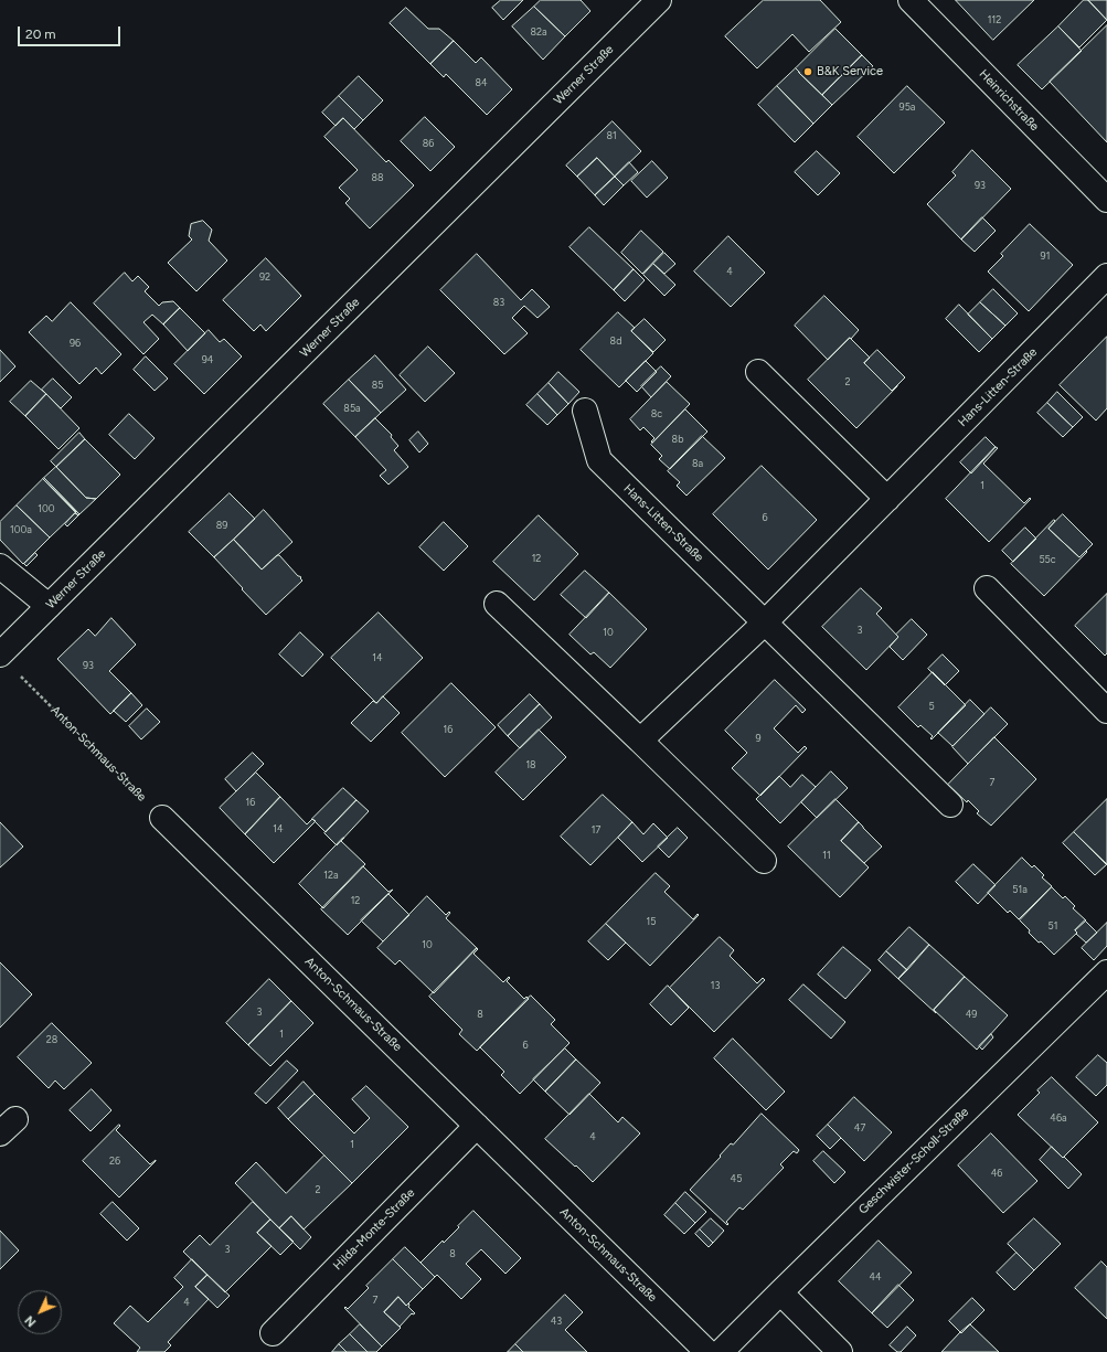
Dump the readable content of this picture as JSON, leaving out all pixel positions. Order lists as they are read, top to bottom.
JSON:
{
  "streets": {
    "street": [
      "Werner Straße",
      "Heinrichstraße",
      "Hans-Litten-Straße",
      "Anton-Schmaus-Straße",
      "Geschwister-Scholl-Straße",
      "Hilda-Monte-Straße"
    ]
  },
  "crossings": [
    ["Anton-Schmaus-Straße", "Hilda-Monte-Straße"]
  ],
  "places": ["B&K Service"],
  "house_numbers": [
    "112",
    "82a",
    "84",
    "95a",
    "81",
    "86",
    "88",
    "93",
    "91",
    "4",
    "92",
    "83",
    "8d",
    "96",
    "94",
    "2",
    "85",
    "85a",
    "8c",
    "8b",
    "8a",
    "1",
    "100",
    "6",
    "89",
    "100a",
    "12",
    "55c",
    "3",
    "10",
    "14",
    "93",
    "5",
    "16",
    "9",
    "18",
    "7",
    "16",
    "14",
    "17",
    "11",
    "12a",
    "51a",
    "12",
    "15",
    "51",
    "10",
    "13",
    "3",
    "8",
    "49",
    "1",
    "28",
    "6",
    "46a",
    "47",
    "4",
    "1",
    "26",
    "46",
    "45",
    "2",
    "3",
    "8",
    "44",
    "7",
    "4",
    "43"
  ],
  "scale_bar": "20 m",
  "north": "bottom left"
}
